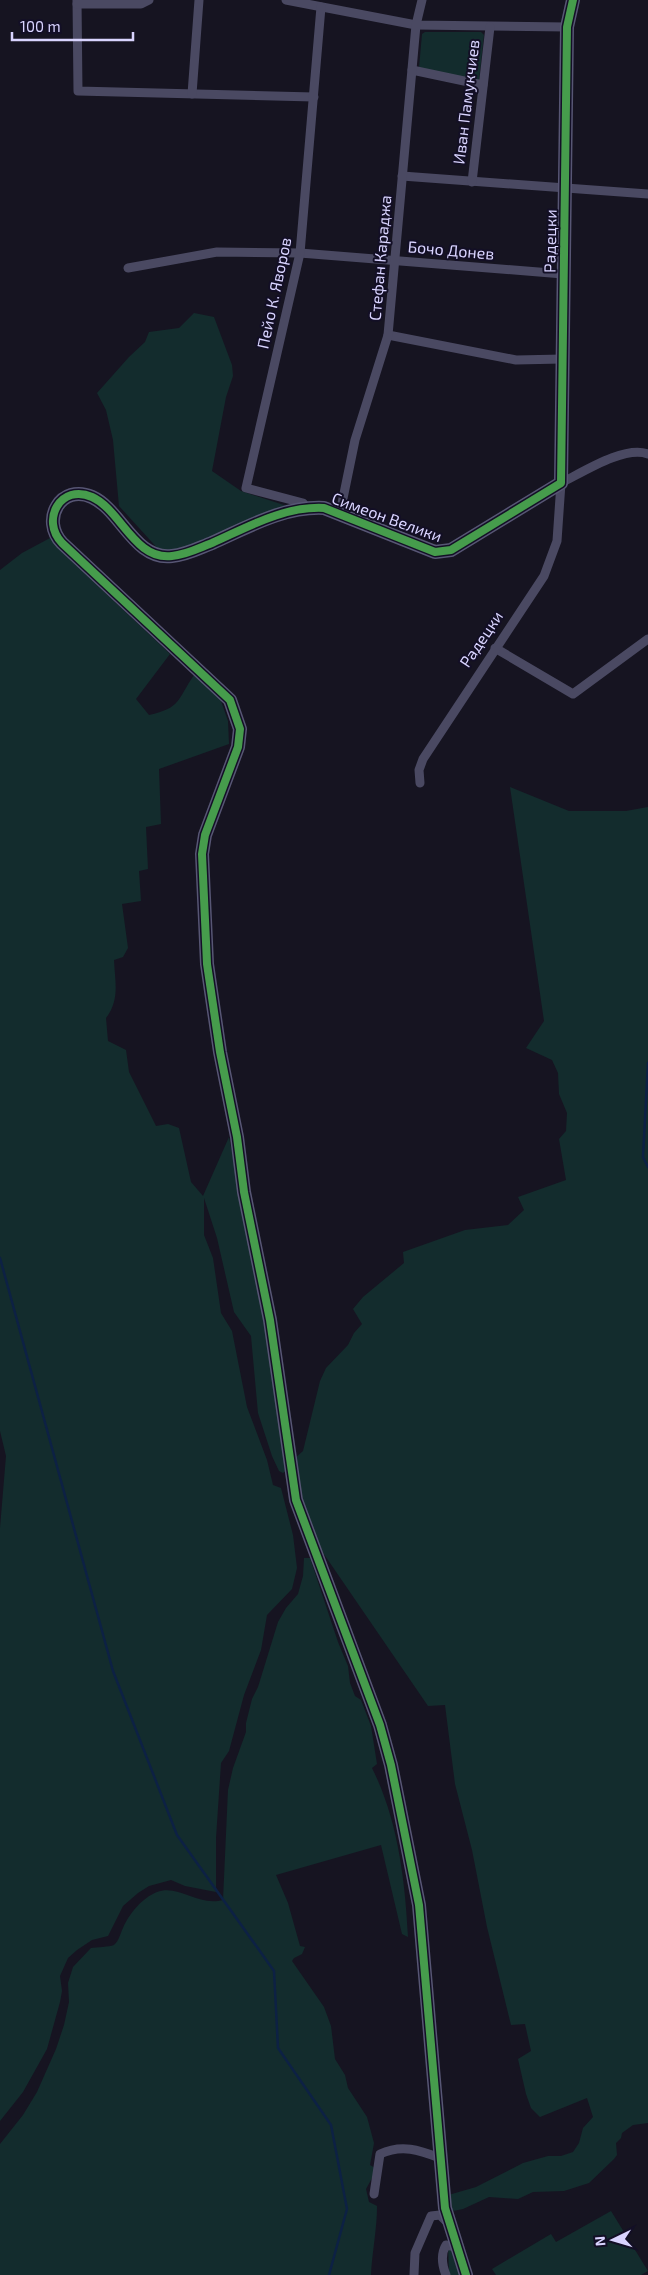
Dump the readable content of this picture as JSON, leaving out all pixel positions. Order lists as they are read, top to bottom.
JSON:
{
  "streets": {
    "street": [
      "Иван Памукчиев",
      "Радецки",
      "Бочо Донев",
      "Стефан Караджа",
      "Пейо К. Яворов",
      "Симеон Велики"
    ]
  },
  "crossings": [
    ["Радецки", "Бочо Донев"],
    ["Радецки", "Симеон Велики"],
    ["Бочо Донев", "Стефан Караджа"],
    ["Бочо Донев", "Пейо К. Яворов"],
    ["Стефан Караджа", "Симеон Велики"],
    ["Пейо К. Яворов", "Симеон Велики"]
  ],
  "scale_bar": "100 m",
  "north": "left"
}
